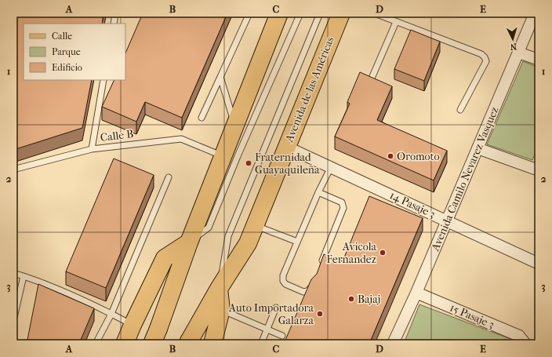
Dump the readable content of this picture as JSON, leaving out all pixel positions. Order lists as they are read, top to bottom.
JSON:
{
  "streets": {
    "main road": ["Avenida de las Américas"],
    "street": ["Avenida Camilo Nevarez Vasquez", "14 Pasaje 3", "15 Pasaje 3"],
    "lane": ["Calle B"]
  },
  "crossings": [
    ["Avenida de las Américas", "14 Pasaje 3"],
    ["Avenida Camilo Nevarez Vasquez", "14 Pasaje 3"],
    ["Avenida Camilo Nevarez Vasquez", "15 Pasaje 3"]
  ],
  "places": [
    "Oromoto",
    "Fraternidad Guayaquileña",
    "Avicola Fernandez",
    "Bajaj",
    "Auto Importadora Galarza"
  ],
  "legend": ["Calle", "Parque", "Edificio"],
  "north": "bottom",
  "grid": {
    "columns": [
      "A",
      "B",
      "C",
      "D",
      "E"
    ],
    "rows": ["1", "2", "3"]
  }
}
